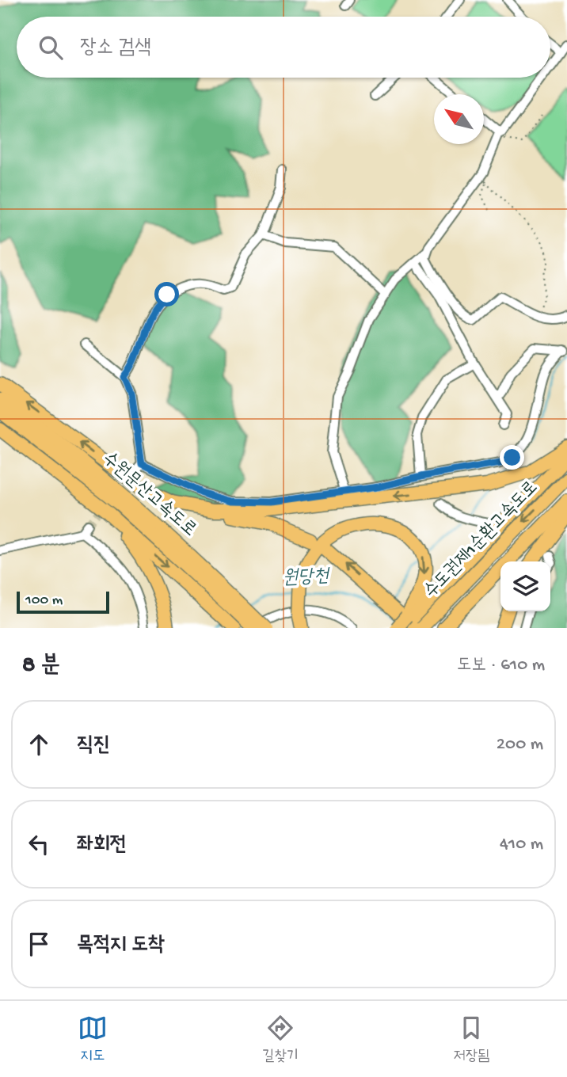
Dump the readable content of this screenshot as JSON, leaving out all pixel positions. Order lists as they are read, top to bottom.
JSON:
{
  "streets": {
    "highway": ["수원문산고속도로", "수도권제1순환고속도로"]
  },
  "water": ["원당천"],
  "scale_bar": "100 m",
  "north": "top left",
  "page": {
    "search": "장소 검색",
    "scale": "100 m",
    "heading": ["8 분", "도보 · 610 m"],
    "list": [
      ["직진", "200 m"],
      ["좌회전", "410 m"],
      "목적지 도착"
    ],
    "nav": ["지도", "길찾기", "저장됨"]
  }
}
